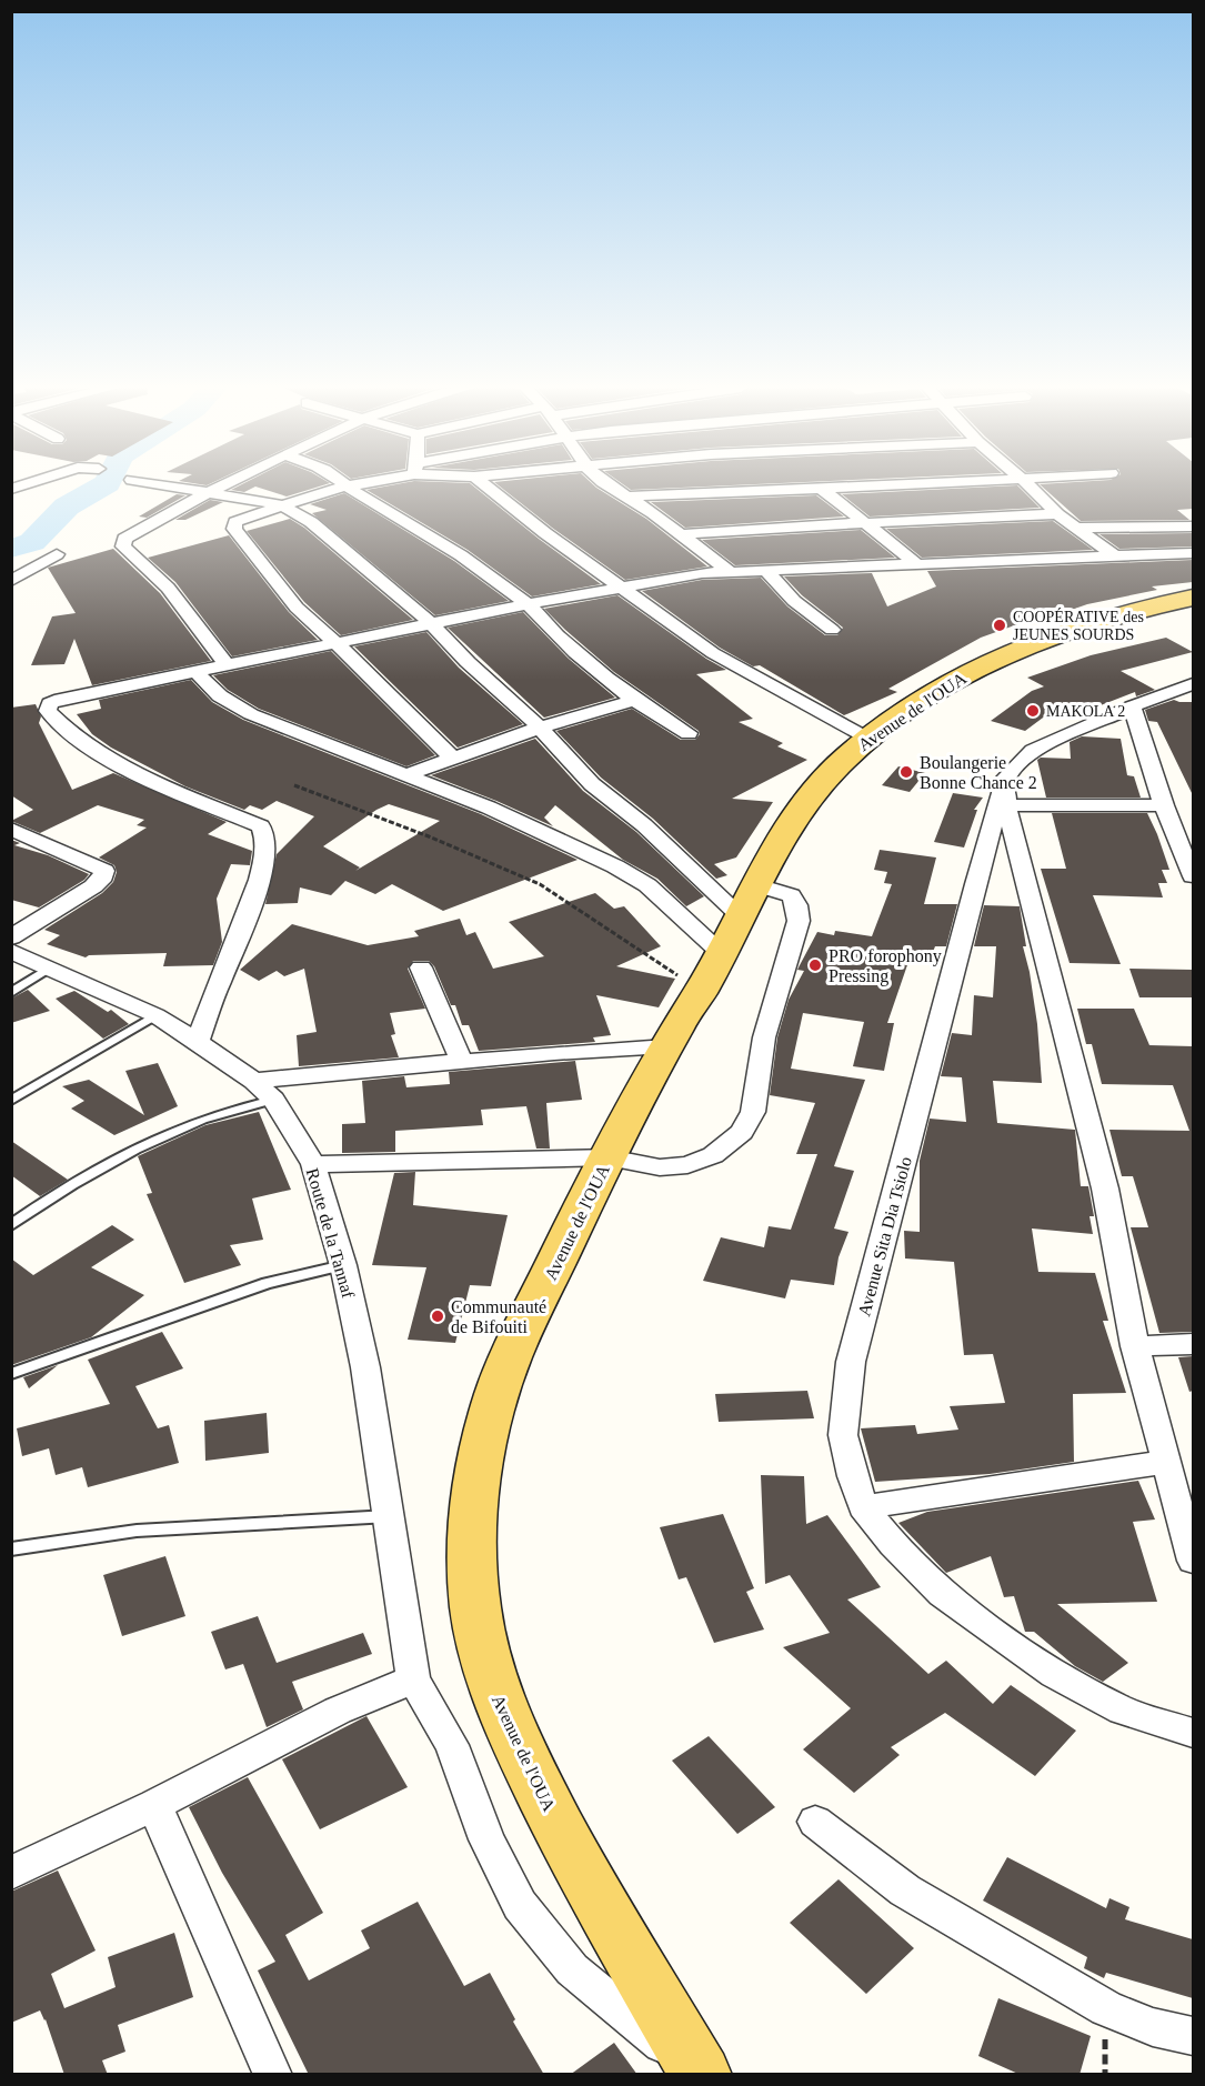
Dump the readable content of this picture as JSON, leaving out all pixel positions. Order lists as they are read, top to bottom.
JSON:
{
  "streets": {
    "main road": ["Avenue de l'OUA"],
    "street": ["Route de la Tannaf", "Avenue Sita Dia Tsiolo"]
  },
  "places": [
    "COOPÉRATIVE des JEUNES SOURDS",
    "MAKOLA 2",
    "Boulangerie Bonne Chance 2",
    "PRO forophony Pressing",
    "Communauté de Bifouiti"
  ]
}
